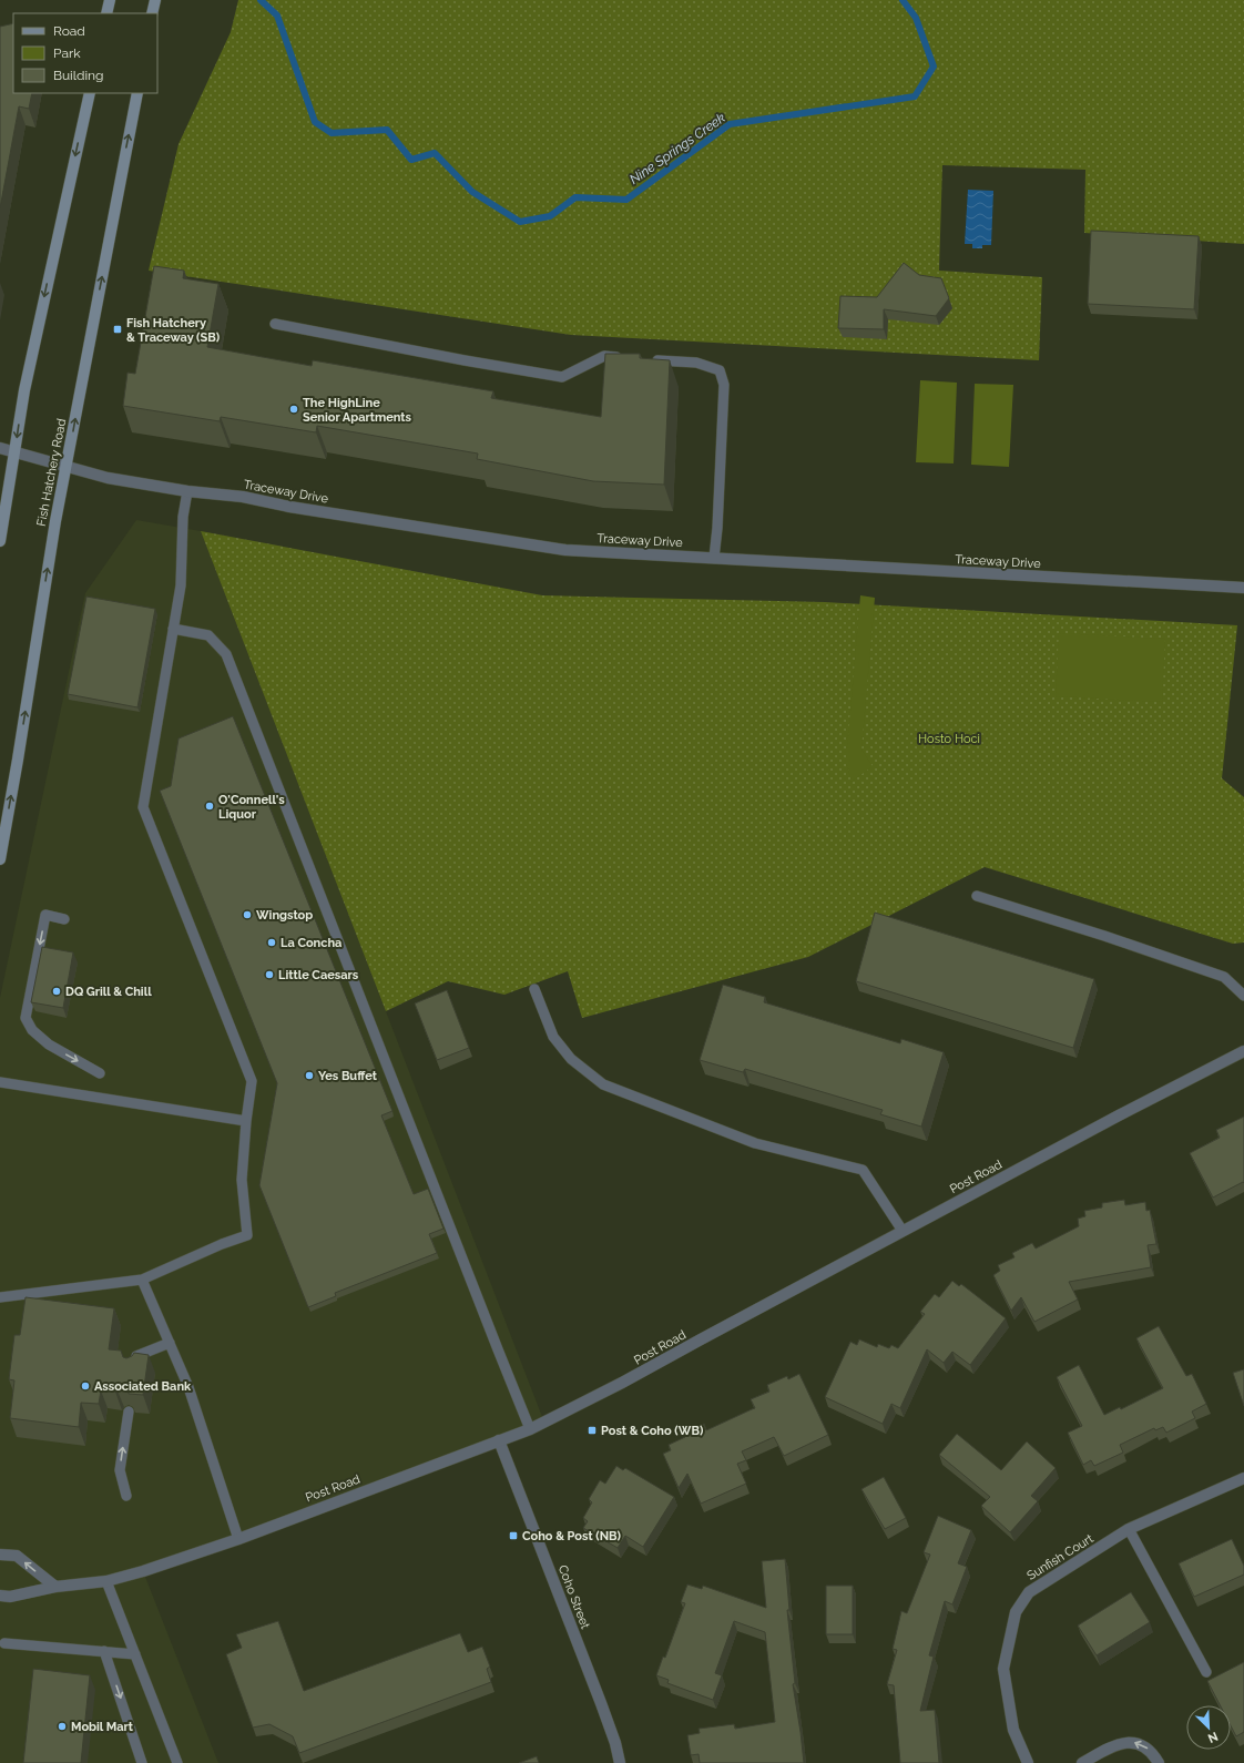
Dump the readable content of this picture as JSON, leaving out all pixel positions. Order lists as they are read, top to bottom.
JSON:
{
  "streets": {
    "main road": ["Fish Hatchery Road"],
    "street": [
      "Traceway Drive",
      "Post Road",
      "Sunfish Court",
      "Coho Street"
    ]
  },
  "crossings": [
    ["Fish Hatchery Road", "Traceway Drive"],
    ["Post Road", "Coho Street"]
  ],
  "water": ["Nine Springs Creek"],
  "parks": ["Hosto Hoci"],
  "places": {
    "transit": ["Fish Hatchery & Traceway (SB)", "Post & Coho (WB)", "Coho & Post (NB)"],
    "other": [
      "The HighLine Senior Apartments",
      "O'Connell's Liquor",
      "Wingstop",
      "La Concha",
      "Little Caesars",
      "DQ Grill & Chill",
      "Yes Buffet",
      "Associated Bank",
      "Mobil Mart"
    ]
  },
  "legend": ["Road", "Park", "Building"],
  "north": "bottom right"
}
